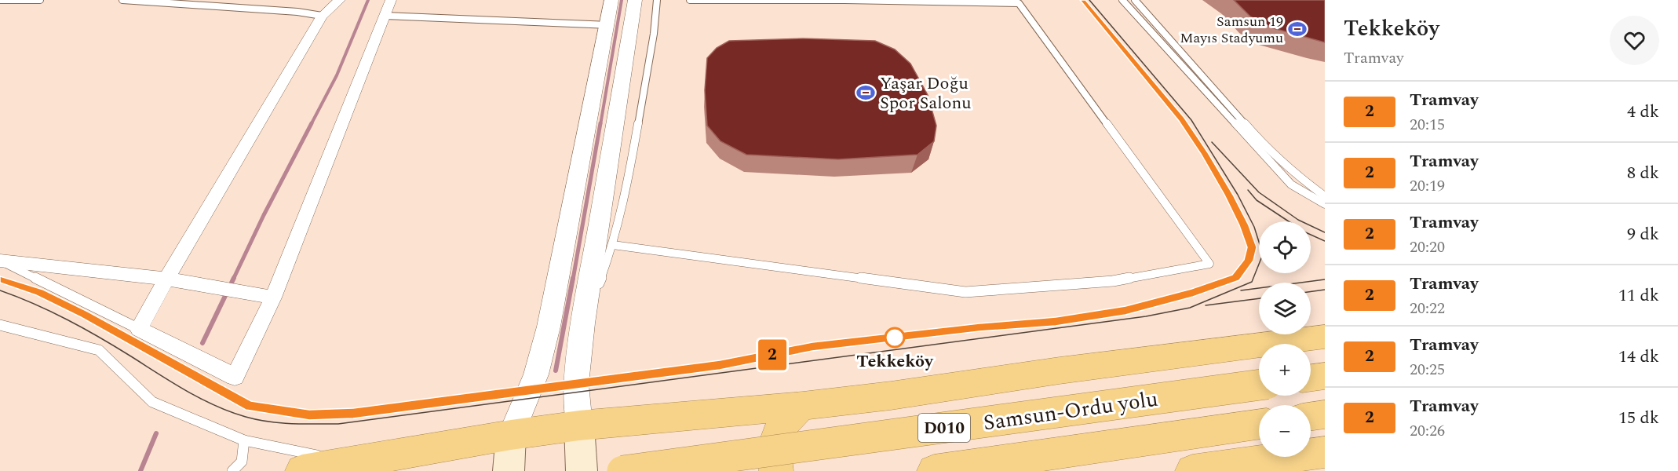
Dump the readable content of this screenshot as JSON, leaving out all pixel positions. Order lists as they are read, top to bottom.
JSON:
{
  "streets": {
    "highway": ["Samsun-Ordu yolu", "D010"]
  },
  "places": {
    "sports": ["Samsun 19 Mayıs Stadyumu", "Yaşar Doğu Spor Salonu"],
    "other": ["Tekkeköy"]
  },
  "lines": ["tram line 2"],
  "page": {
    "on_map": "2",
    "heading": ["Tekkeköy", "Tramvay"],
    "list": [
      {
        "mark": "2",
        "name": "Tramvay",
        "note": "20:15",
        "value": "4 dk"
      },
      {
        "mark": "2",
        "name": "Tramvay",
        "note": "20:19",
        "value": "8 dk"
      },
      {
        "mark": "2",
        "name": "Tramvay",
        "note": "20:20",
        "value": "9 dk"
      },
      {
        "mark": "2",
        "name": "Tramvay",
        "note": "20:22",
        "value": "11 dk"
      },
      {
        "mark": "2",
        "name": "Tramvay",
        "note": "20:25",
        "value": "14 dk"
      },
      {
        "mark": "2",
        "name": "Tramvay",
        "note": "20:26",
        "value": "15 dk"
      }
    ],
    "map_buttons": ["+", "−"]
  }
}
